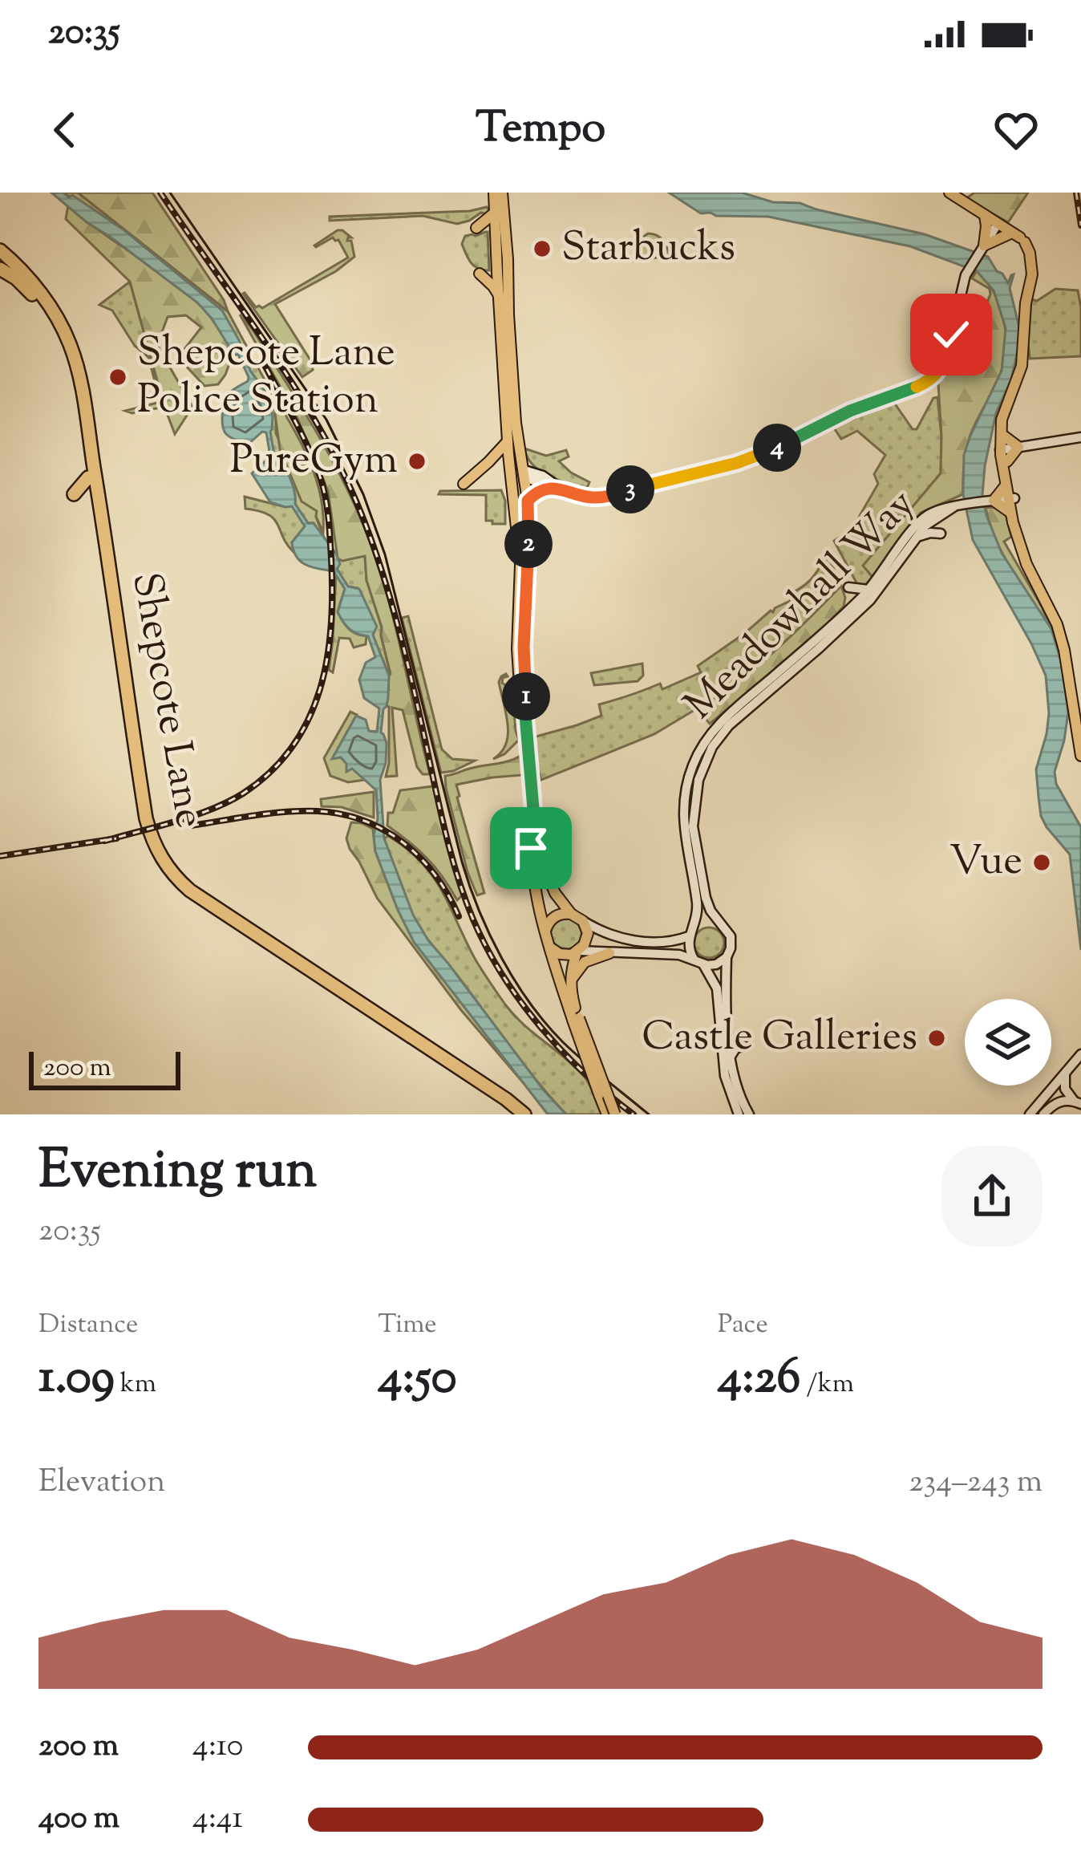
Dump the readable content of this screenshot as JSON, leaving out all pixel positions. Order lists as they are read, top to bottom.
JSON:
{
  "streets": {
    "highway": ["Shepcote Lane"],
    "street": ["Meadowhall Way"]
  },
  "places": [
    "Starbucks",
    "Shepcote Lane Police Station",
    "PureGym",
    "Vue",
    "Castle Galleries"
  ],
  "scale_bar": "200 m",
  "page": {
    "status": "20:35",
    "header": "Tempo",
    "pins": [
      "4",
      "3",
      "2",
      "1"
    ],
    "scale": "200 m",
    "heading": ["Evening run", "20:35"],
    "stats": [
      ["Distance", "1.09 km"],
      ["Time", "4:50"],
      ["Pace", "4:26 /km"]
    ],
    "chart": ["Elevation", "234–243 m"],
    "list": [
      {
        "name": "200 m",
        "note": "4:10"
      },
      {
        "name": "400 m",
        "note": "4:41"
      }
    ]
  }
}
